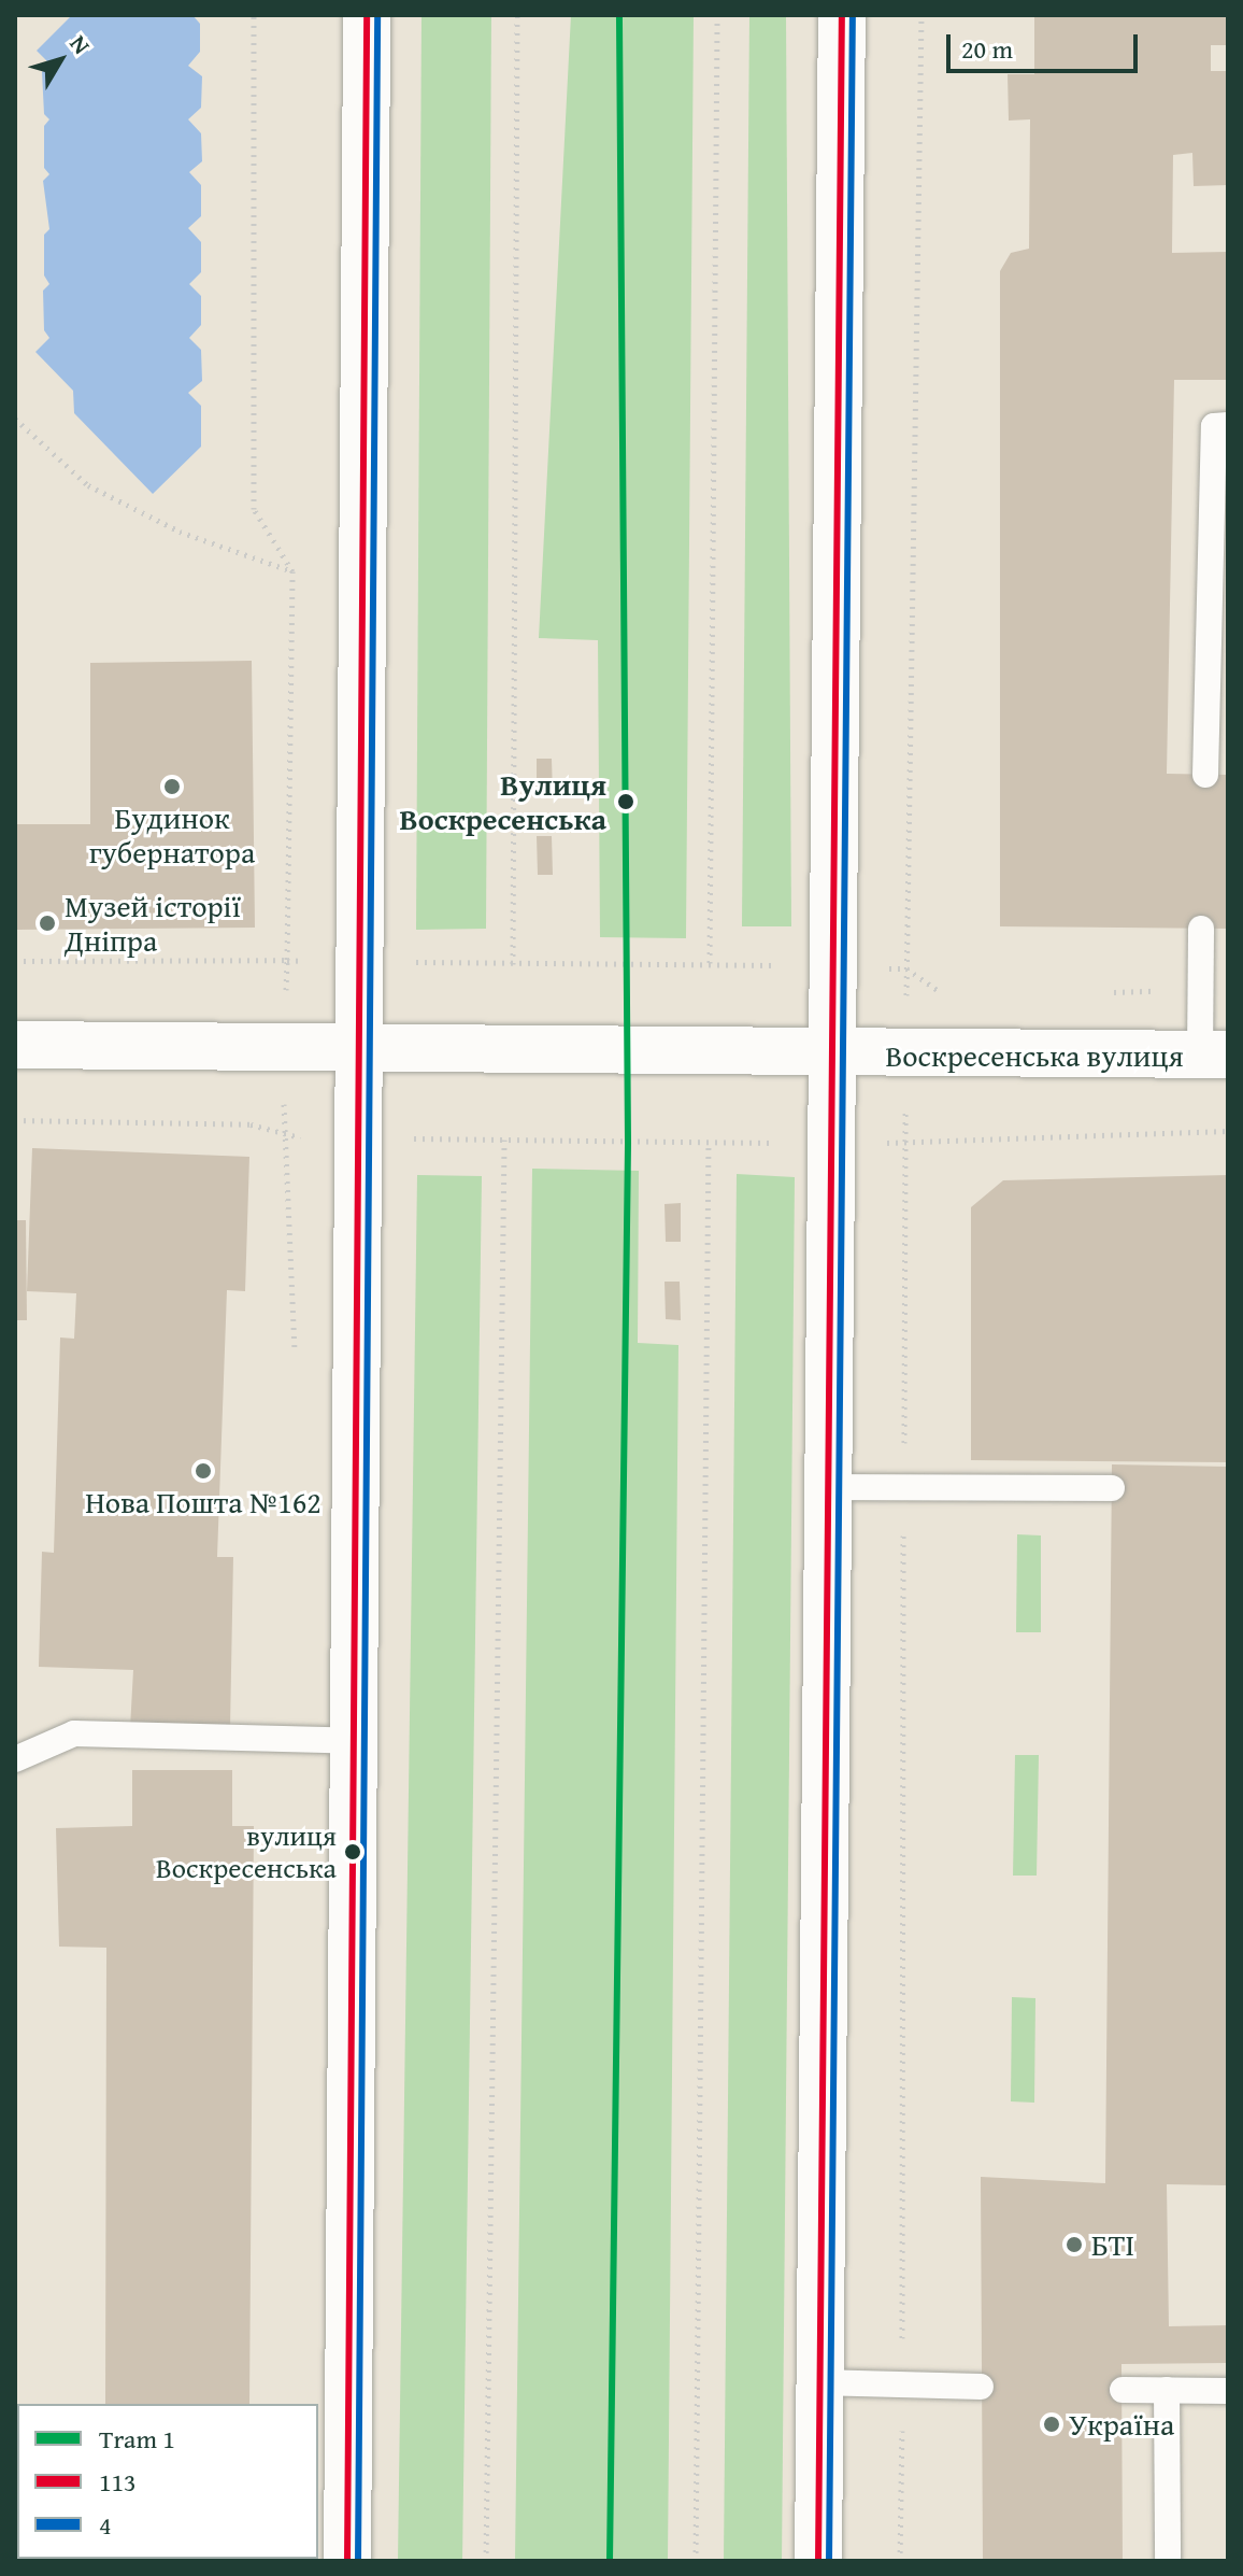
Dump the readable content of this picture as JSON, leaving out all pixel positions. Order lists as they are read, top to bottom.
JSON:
{
  "streets": {
    "main road": ["Воскресенська вулиця"]
  },
  "places": [
    "Будинок губернатора",
    "Вулиця Воскресенська",
    "Музей історії Дніпра",
    "Нова Пошта №162",
    "вулиця Воскресенська",
    "БТІ",
    "Україна"
  ],
  "lines": ["tram line 1", "transit line 113", "transit line 4"],
  "legend": ["Tram 1", "113", "4"],
  "scale_bar": "20 m",
  "north": "top right"
}
